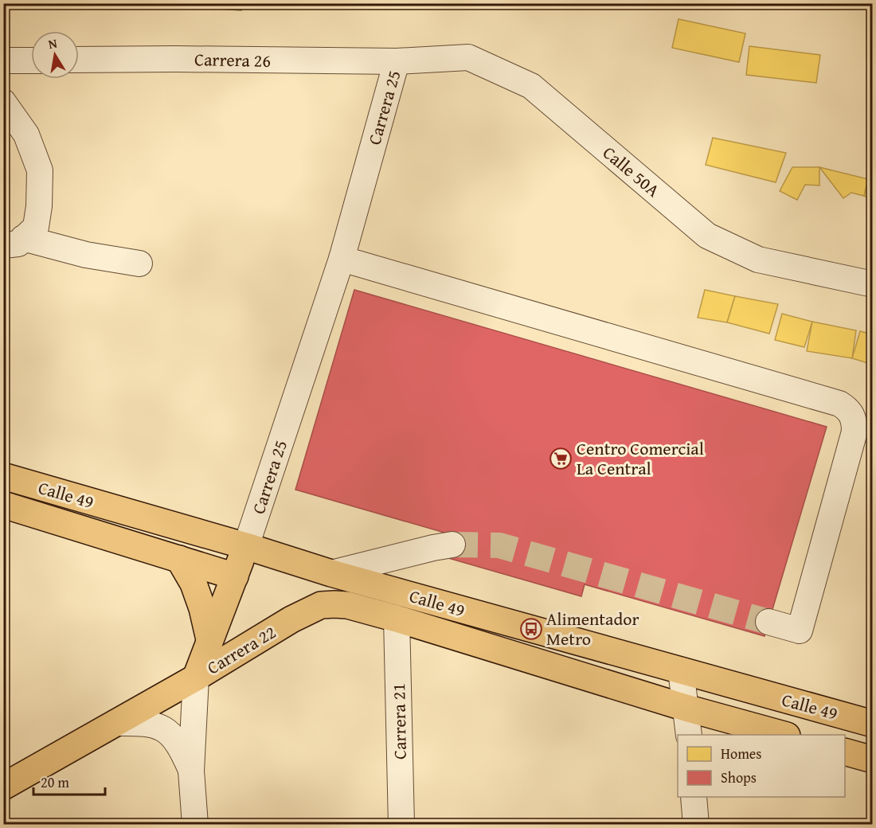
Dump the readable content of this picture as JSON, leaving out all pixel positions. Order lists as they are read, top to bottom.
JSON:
{
  "streets": {
    "main road": ["Carrera 25", "Calle 49", "Carrera 22"],
    "street": ["Carrera 26", "Calle 50A", "Carrera 21"]
  },
  "crossings": [
    ["Carrera 26", "Carrera 25"],
    ["Carrera 26", "Calle 50A"],
    ["Carrera 25", "Calle 50A"],
    ["Carrera 25", "Calle 49"],
    ["Carrera 25", "Carrera 22"],
    ["Calle 49", "Carrera 22"],
    ["Calle 49", "Carrera 21"]
  ],
  "places": {
    "supermarket": ["Centro Comercial La Central"],
    "bus stop": ["Alimentador Metro"]
  },
  "legend": ["Homes", "Shops"],
  "scale_bar": "20 m",
  "north": "top"
}
